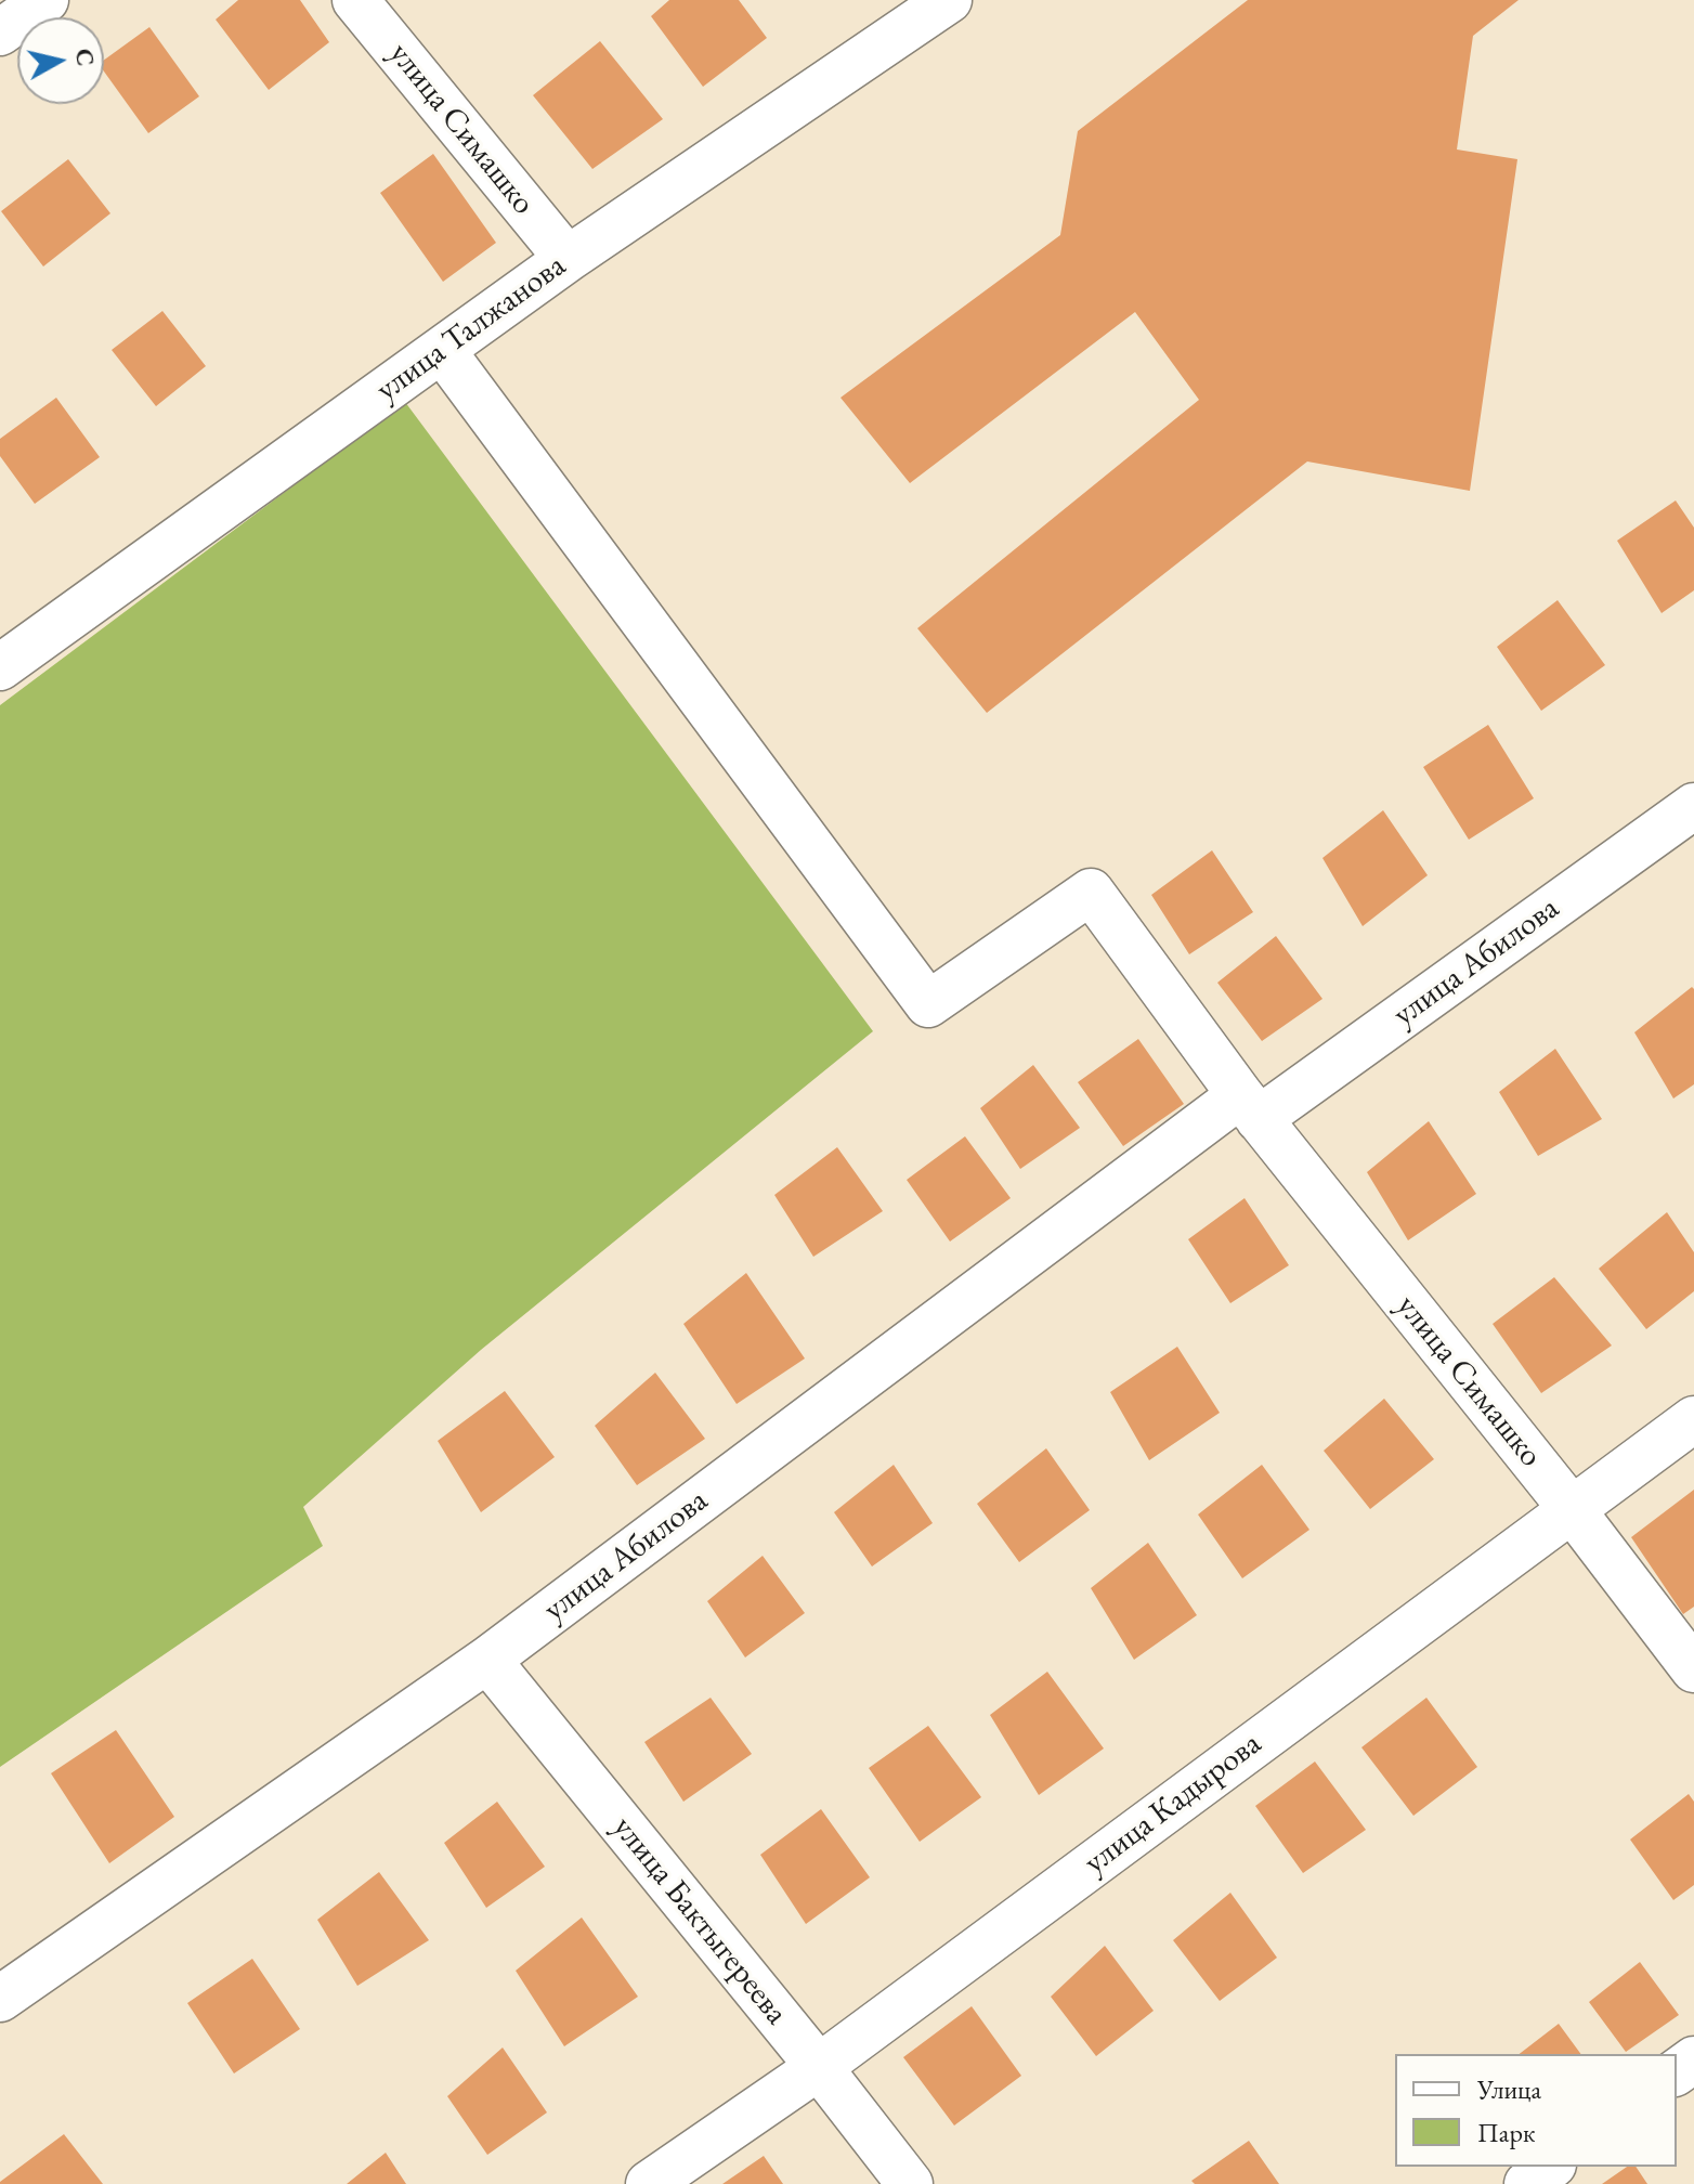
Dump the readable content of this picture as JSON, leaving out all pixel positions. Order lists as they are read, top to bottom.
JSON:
{
  "streets": {
    "street": [
      "улица Симашко",
      "улица Талжанова",
      "улица Абилова",
      "улица Кадырова",
      "улица Бактыгереева"
    ]
  },
  "crossings": [
    ["улица Симашко", "улица Талжанова"],
    ["улица Симашко", "улица Абилова"],
    ["улица Симашко", "улица Кадырова"],
    ["улица Абилова", "улица Бактыгереева"],
    ["улица Кадырова", "улица Бактыгереева"]
  ],
  "legend": ["Улица", "Парк"],
  "north": "right"
}
